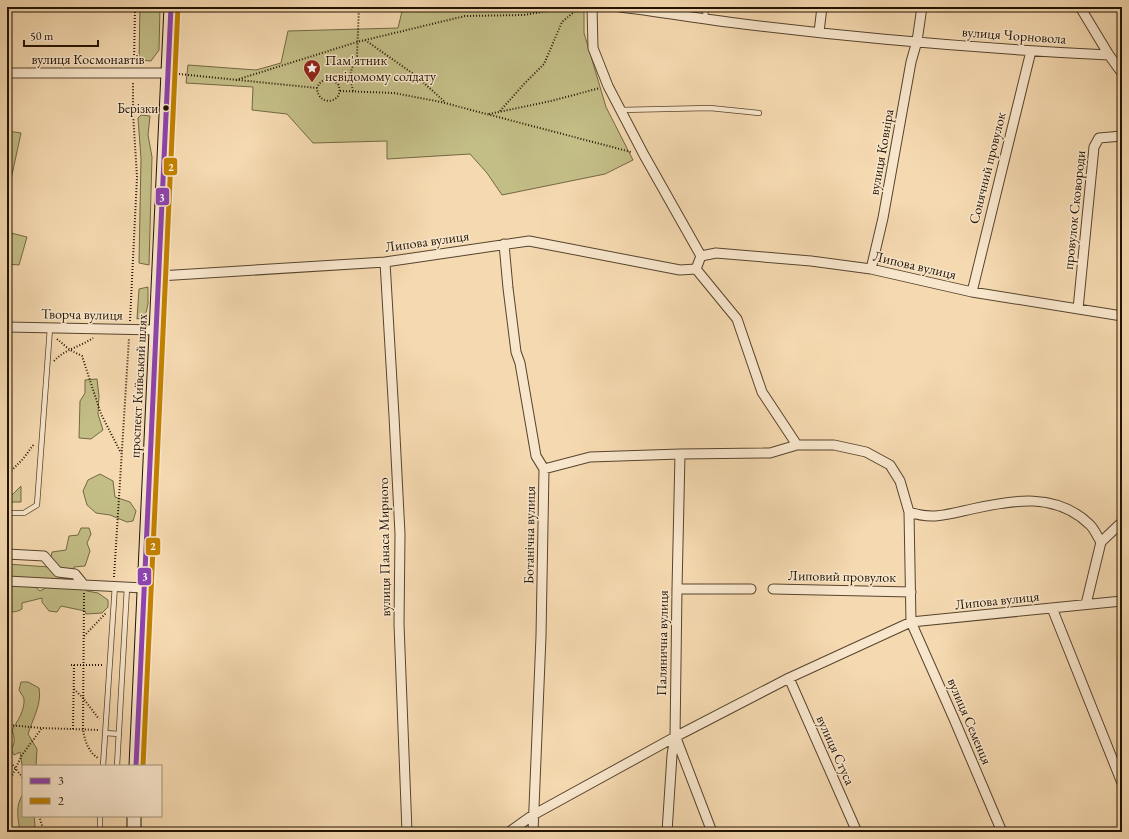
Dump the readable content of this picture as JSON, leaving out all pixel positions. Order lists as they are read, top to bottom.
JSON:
{
  "streets": {
    "main road": ["проспект Київський шлях"],
    "street": [
      "вулиця Чорновола",
      "вулиця Космонавтів",
      "вулиця Ковніра",
      "Сонячний провулок",
      "провулок Сковороди",
      "Липова вулиця",
      "Творча вулиця",
      "Ботанічна вулиця",
      "вулиця Панаса Мирного",
      "Липовий провулок",
      "Палянична вулиця",
      "вулиця Семенця",
      "вулиця Стуса"
    ]
  },
  "crossings": [
    ["вулиця Чорновола", "вулиця Ковніра"],
    ["вулиця Чорновола", "Сонячний провулок"],
    ["вулиця Космонавтів", "проспект Київський шлях"],
    ["вулиця Ковніра", "Липова вулиця"],
    ["Сонячний провулок", "Липова вулиця"],
    ["провулок Сковороди", "Липова вулиця"],
    ["Липова вулиця", "проспект Київський шлях"],
    ["Липова вулиця", "Ботанічна вулиця"],
    ["Липова вулиця", "вулиця Панаса Мирного"],
    ["Липова вулиця", "Палянична вулиця"],
    ["Липова вулиця", "вулиця Семенця"],
    ["Липова вулиця", "вулиця Стуса"],
    ["Творча вулиця", "проспект Київський шлях"]
  ],
  "places": {
    "place": ["Пам'ятник невідомому солдату"],
    "other": ["Берізки"]
  },
  "lines": ["transit line 3", "transit line 2"],
  "legend": ["3", "2"],
  "scale_bar": "50 m"
}
